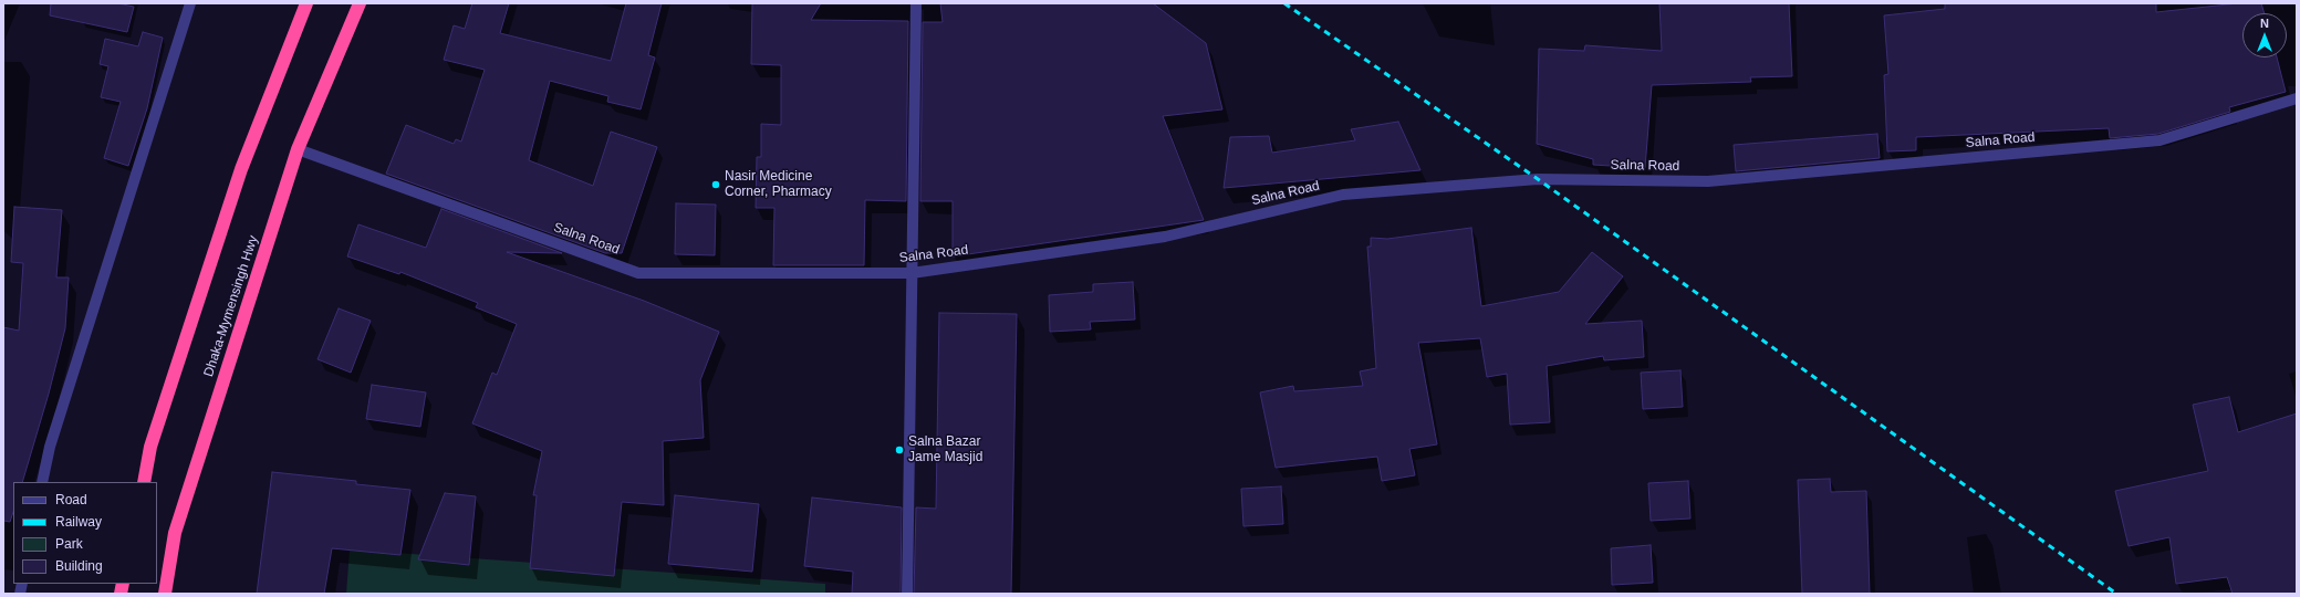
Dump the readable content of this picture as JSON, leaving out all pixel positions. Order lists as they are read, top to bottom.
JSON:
{
  "streets": {
    "highway": ["Dhaka-Mymensingh Hwy"],
    "street": ["Salna Road"]
  },
  "crossings": [
    ["Salna Road", "Dhaka-Mymensingh Hwy"]
  ],
  "places": ["Nasir Medicine Corner, Pharmacy", "Salna Bazar Jame Masjid"],
  "legend": [
    "Road",
    "Railway",
    "Park",
    "Building"
  ],
  "north": "top"
}
